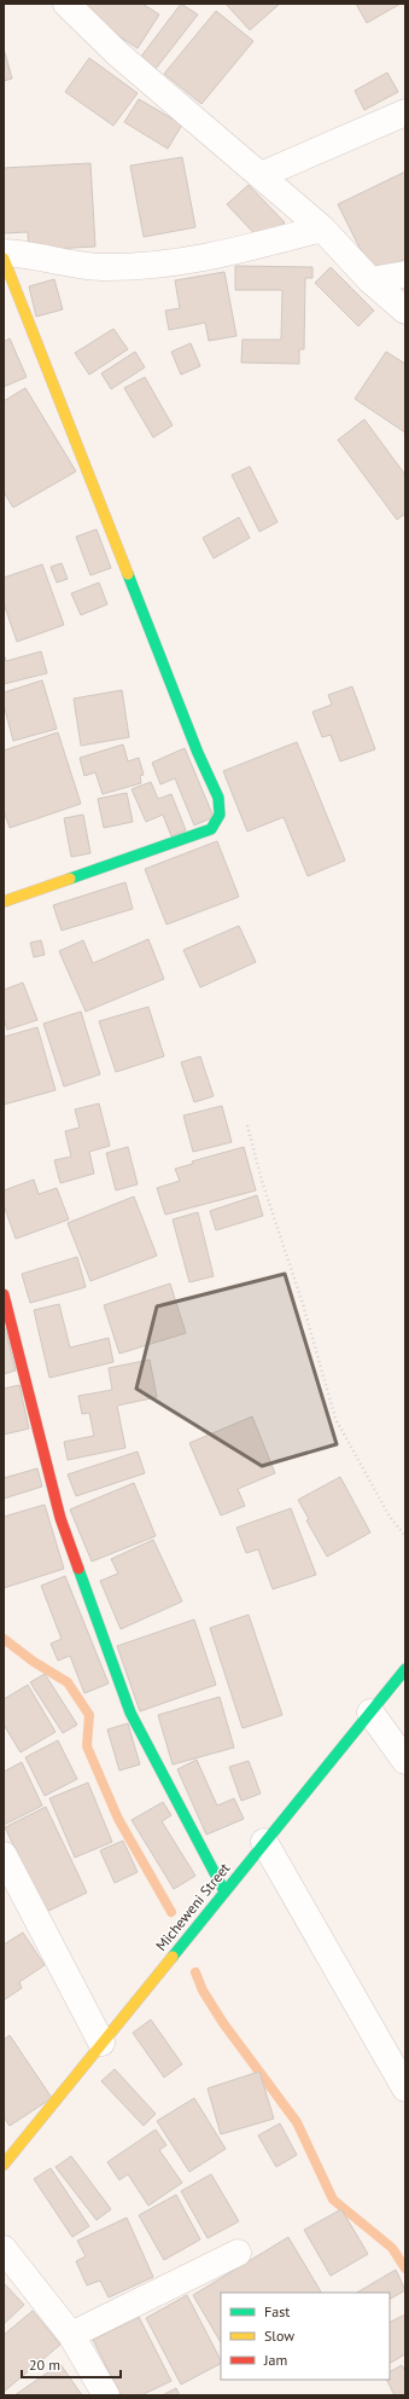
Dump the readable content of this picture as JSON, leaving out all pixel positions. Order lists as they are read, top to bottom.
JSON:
{
  "streets": {
    "street": ["Micheweni Street"]
  },
  "legend": ["Fast", "Slow", "Jam"],
  "scale_bar": "20 m"
}
